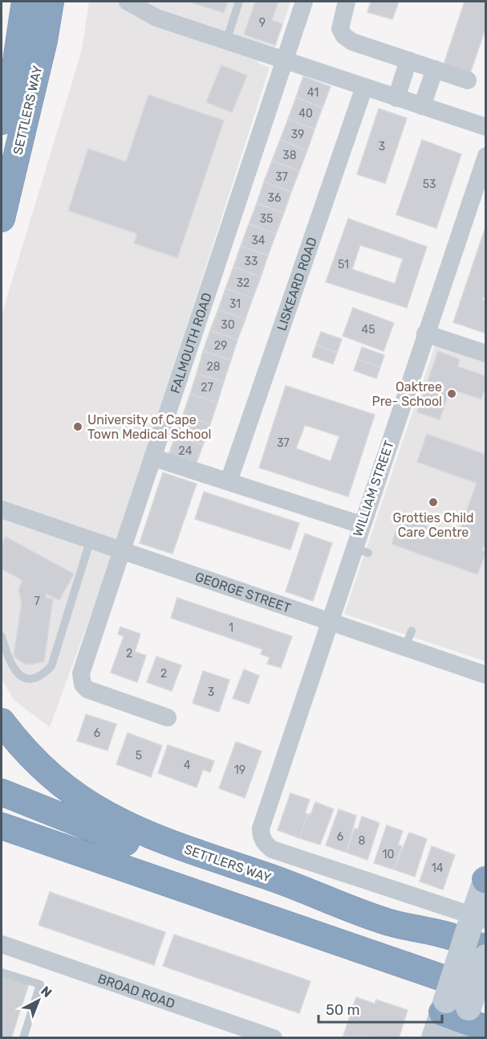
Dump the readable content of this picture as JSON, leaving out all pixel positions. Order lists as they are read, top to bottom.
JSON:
{
  "streets": {
    "highway": ["SETTLERS WAY"],
    "street": [
      "LISKEARD ROAD",
      "FALMOUTH ROAD",
      "WILLIAM STREET",
      "GEORGE STREET",
      "BROAD ROAD"
    ]
  },
  "crossings": [
    ["FALMOUTH ROAD", "GEORGE STREET"],
    ["WILLIAM STREET", "GEORGE STREET"]
  ],
  "places": ["Oaktree Pre- School", "University of Cape Town Medical School", "Grotties Child Care Centre"],
  "house_numbers": [
    "9",
    "41",
    "40",
    "39",
    "3",
    "38",
    "37",
    "53",
    "36",
    "35",
    "34",
    "33",
    "51",
    "32",
    "31",
    "30",
    "45",
    "29",
    "28",
    "27",
    "37",
    "24",
    "7",
    "1",
    "2",
    "2",
    "3",
    "6",
    "5",
    "4",
    "19",
    "6",
    "8",
    "10",
    "14"
  ],
  "scale_bar": "50 m",
  "north": "top right"
}
